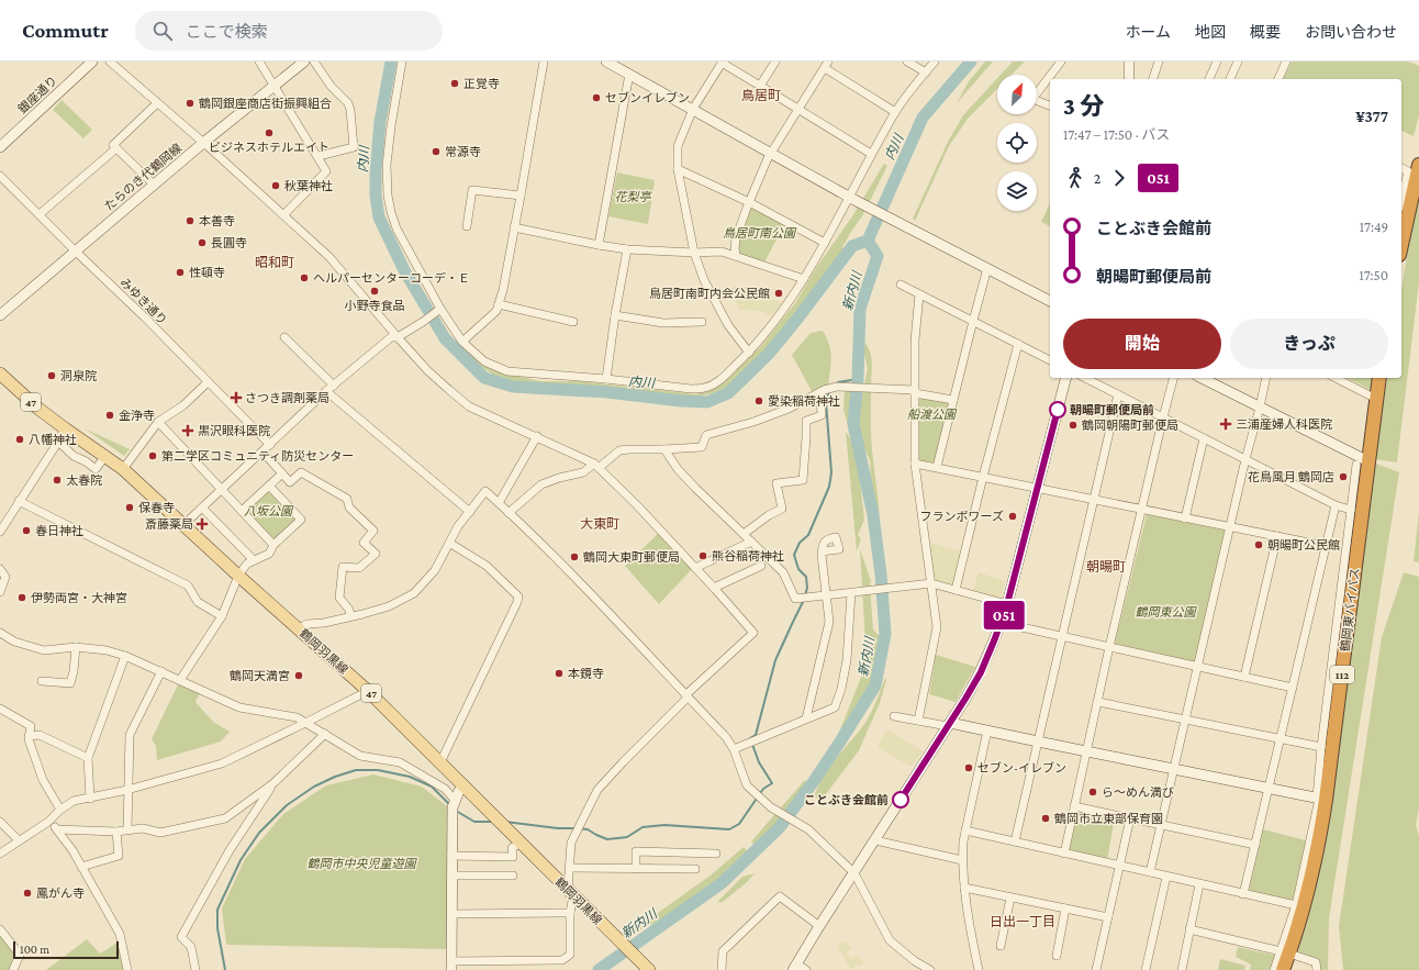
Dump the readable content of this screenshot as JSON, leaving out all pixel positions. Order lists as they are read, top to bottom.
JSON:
{
  "streets": {
    "highway": ["鶴岡東バイパス", "112"],
    "main road": ["47", "鶴岡羽黒線"],
    "street": ["銀座通り", "たらのき代鶴岡線", "みゆき通り"]
  },
  "crossings": [
    ["たらのき代鶴岡線", "みゆき通り"]
  ],
  "districts": [
    "鳥居町",
    "昭和町",
    "大東町",
    "朝暘町",
    "日出一丁目"
  ],
  "water": ["内川", "新内川"],
  "parks": [
    "花梨亭",
    "鳥居町南公園",
    "船渡公園",
    "八坂公園",
    "鶴岡東公園",
    "鶴岡市中央児童遊園"
  ],
  "places": {
    "other": [
      "正覚寺",
      "セブンイレブン",
      "鶴岡銀座商店街振興組合",
      "ビジネスホテルエイト",
      "常源寺",
      "秋葉神社",
      "本善寺",
      "長圓寺",
      "性頓寺",
      "ヘルパーセンターコーデ・Ｅ",
      "小野寺食品",
      "鳥居町南町内会公民館",
      "洞泉院",
      "愛染稲荷神社",
      "朝暘町郵便局前",
      "金浄寺",
      "鶴岡朝陽町郵便局",
      "八幡神社",
      "第二学区コミュニティ防災センター",
      "花鳥風月 鶴岡店",
      "太春院",
      "保春寺",
      "フランボワーズ",
      "春日神社",
      "朝暘町公民館",
      "熊谷稲荷神社",
      "鶴岡大東町郵便局",
      "伊勢両宮・大神宮",
      "本鏡寺",
      "鶴岡天満宮",
      "セブン-イレブン",
      "ら～めん満び",
      "ことぶき会館前",
      "鶴岡市立東部保育園",
      "鳳がん寺"
    ],
    "health": [
      "さつき調剤薬局",
      "三浦産婦人科医院",
      "黒沢眼科医院",
      "斎藤薬局"
    ]
  },
  "lines": ["bus line 051"],
  "scale_bar": "100 m",
  "north": "top right",
  "page": {
    "header": "Commutr",
    "search": "ここで検索",
    "nav": [
      "ホーム",
      "地図",
      "概要",
      "お問い合わせ"
    ],
    "on_map": "051",
    "heading": ["3 分", "17:47 – 17:50 · バス", "¥377"],
    "legs": ["2", "051"],
    "list": [
      {
        "name": "ことぶき会館前",
        "value": "17:49"
      },
      {
        "name": "朝暘町郵便局前",
        "value": "17:50"
      }
    ],
    "buttons": ["開始", "きっぷ"],
    "scale": "100 m"
  }
}
